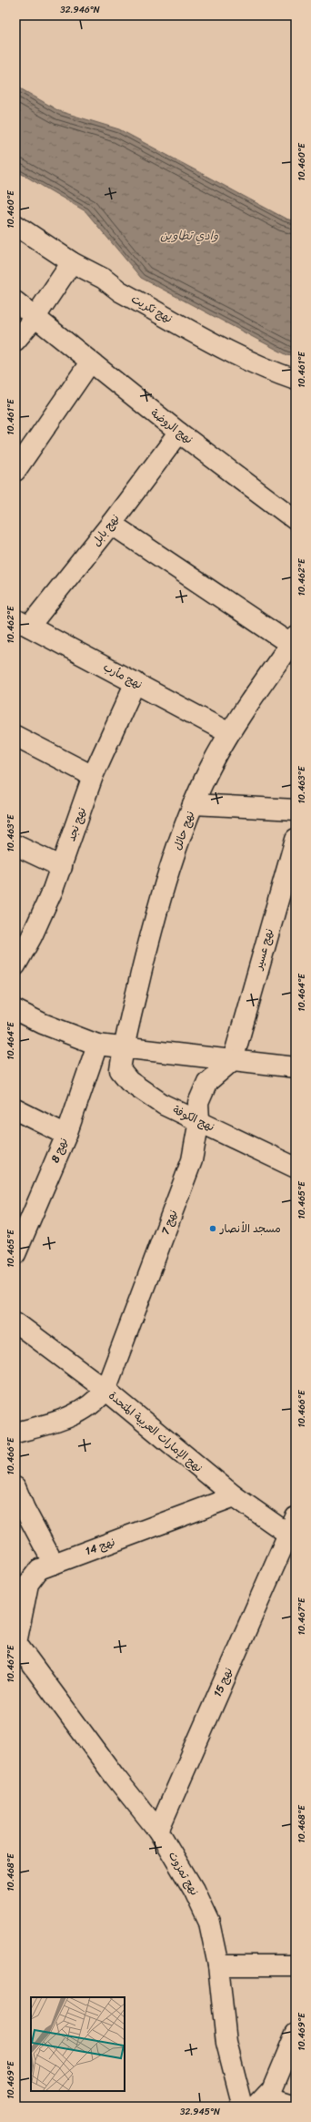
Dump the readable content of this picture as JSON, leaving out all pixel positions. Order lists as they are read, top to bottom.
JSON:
{
  "streets": {
    "street": [
      "نهج تكريت",
      "نهج الروضة",
      "نهج بابل",
      "نهج مأرب",
      "نهج نجد",
      "نهج حائل",
      "نهج عسير",
      "نهج الكوفة",
      "نهج 8",
      "نهج 7",
      "نهج الإمارات العربية المتحدة",
      "نهج 14",
      "نهج 15",
      "نهج تمزوت"
    ]
  },
  "crossings": [
    ["نهج الروضة", "نهج بابل"],
    ["نهج بابل", "نهج مأرب"],
    ["نهج مأرب", "نهج نجد"],
    ["نهج مأرب", "نهج حائل"],
    ["نهج حائل", "نهج الكوفة"],
    ["نهج عسير", "نهج 7"],
    ["نهج الكوفة", "نهج 7"],
    ["نهج 7", "نهج الإمارات العربية المتحدة"],
    ["نهج الإمارات العربية المتحدة", "نهج 14"],
    ["نهج الإمارات العربية المتحدة", "نهج 15"],
    ["نهج 14", "نهج تمزوت"],
    ["نهج 15", "نهج تمزوت"]
  ],
  "water": ["وادي تطاوين"],
  "places": ["مسجد الأنصار"],
  "coordinates": [
    "32.946°N",
    "10.460°E",
    "10.461°E",
    "10.462°E",
    "10.463°E",
    "10.464°E",
    "10.465°E",
    "10.466°E",
    "10.467°E",
    "10.468°E",
    "10.469°E",
    "32.945°N"
  ]
}
